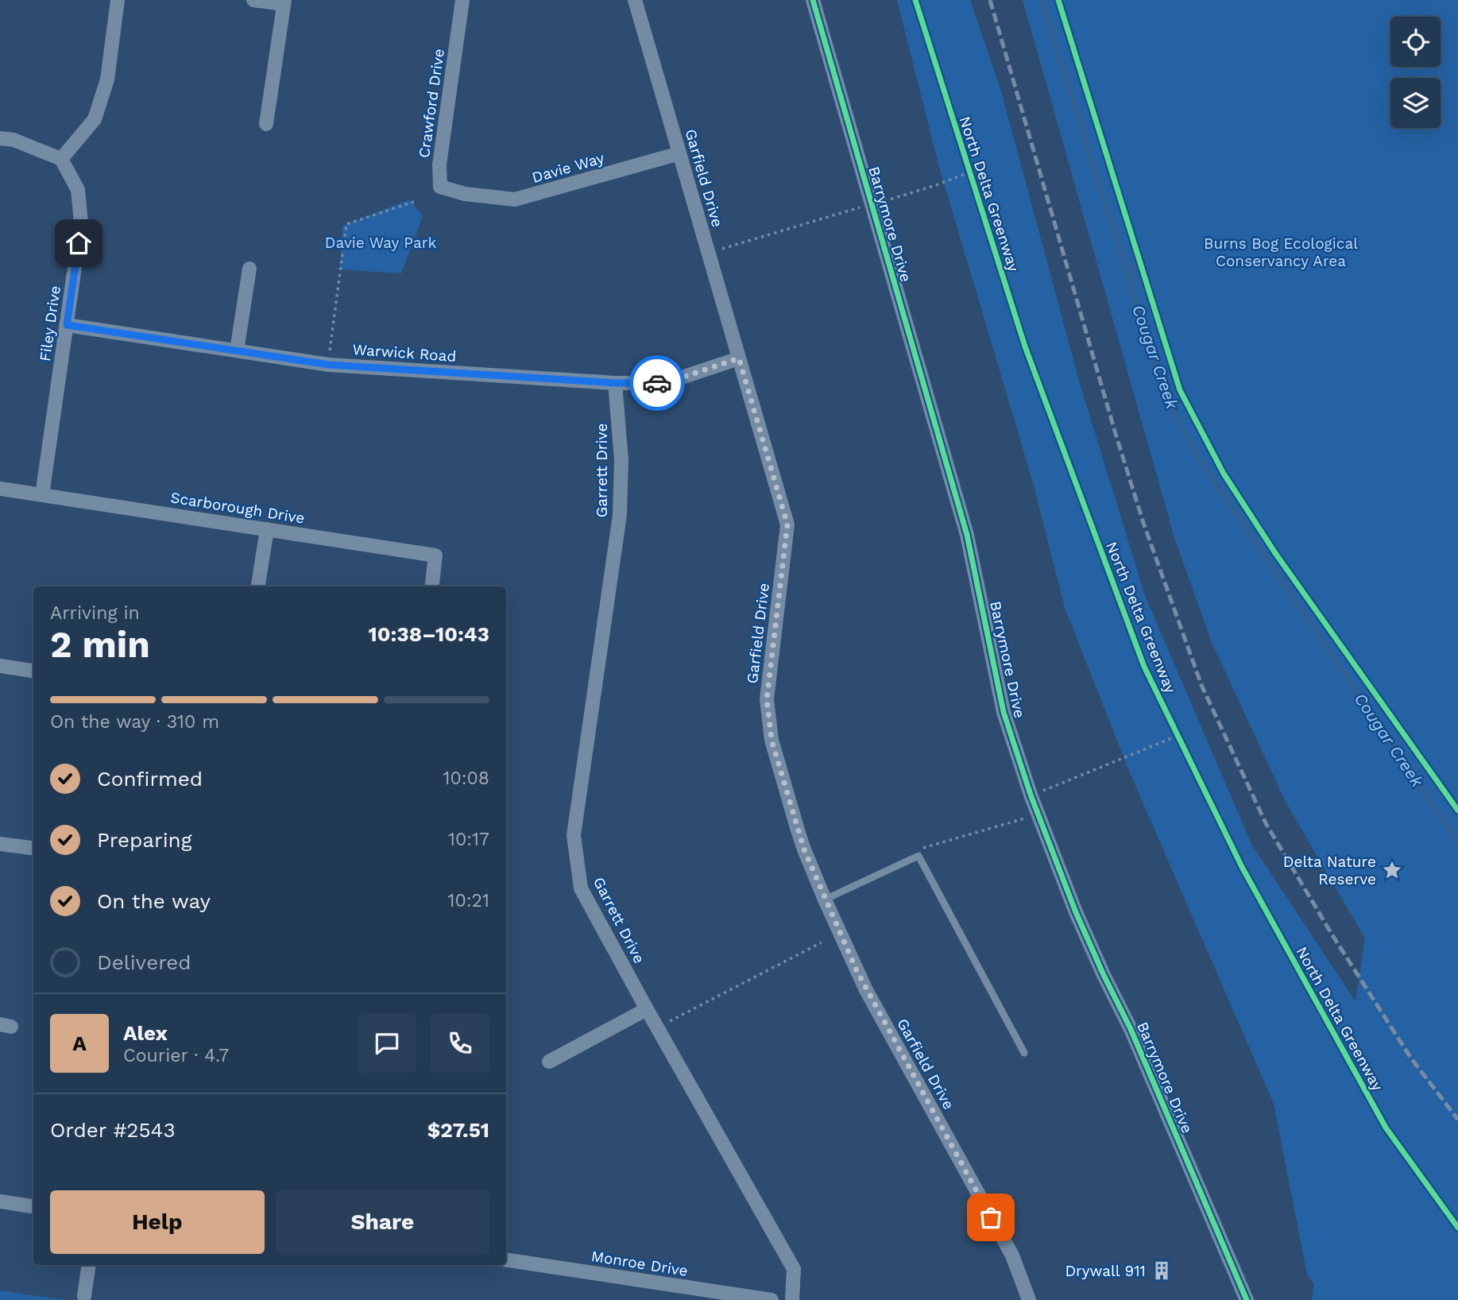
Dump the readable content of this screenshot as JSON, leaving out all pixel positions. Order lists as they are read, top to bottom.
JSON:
{
  "streets": {
    "street": [
      "Crawford Drive",
      "Davie Way",
      "Garfield Drive",
      "Barrymore Drive",
      "Filey Drive",
      "Warwick Road",
      "Garrett Drive",
      "Scarborough Drive",
      "Monroe Drive"
    ],
    "cycle path": ["North Delta Greenway"]
  },
  "crossings": [
    ["Crawford Drive", "Davie Way"],
    ["Davie Way", "Garfield Drive"],
    ["Garfield Drive", "Warwick Road"],
    ["Filey Drive", "Warwick Road"],
    ["Filey Drive", "Scarborough Drive"],
    ["Warwick Road", "Garrett Drive"]
  ],
  "water": ["Cougar Creek"],
  "parks": ["Davie Way Park", "Burns Bog Ecological Conservancy Area"],
  "places": {
    "place": ["Delta Nature Reserve"],
    "building": ["Drywall 911"]
  },
  "page": {
    "heading": ["2 min", "Arriving in", "10:38–10:43"],
    "panel": [
      "Alex",
      "Courier · 4.7",
      "Order #2543",
      "$27.51"
    ],
    "bar": "On the way · 310 m",
    "list": [
      ["Confirmed", "10:08"],
      ["Preparing", "10:17"],
      ["On the way", "10:21"],
      "Delivered"
    ],
    "round": "A",
    "buttons": ["Help", "Share"]
  }
}
